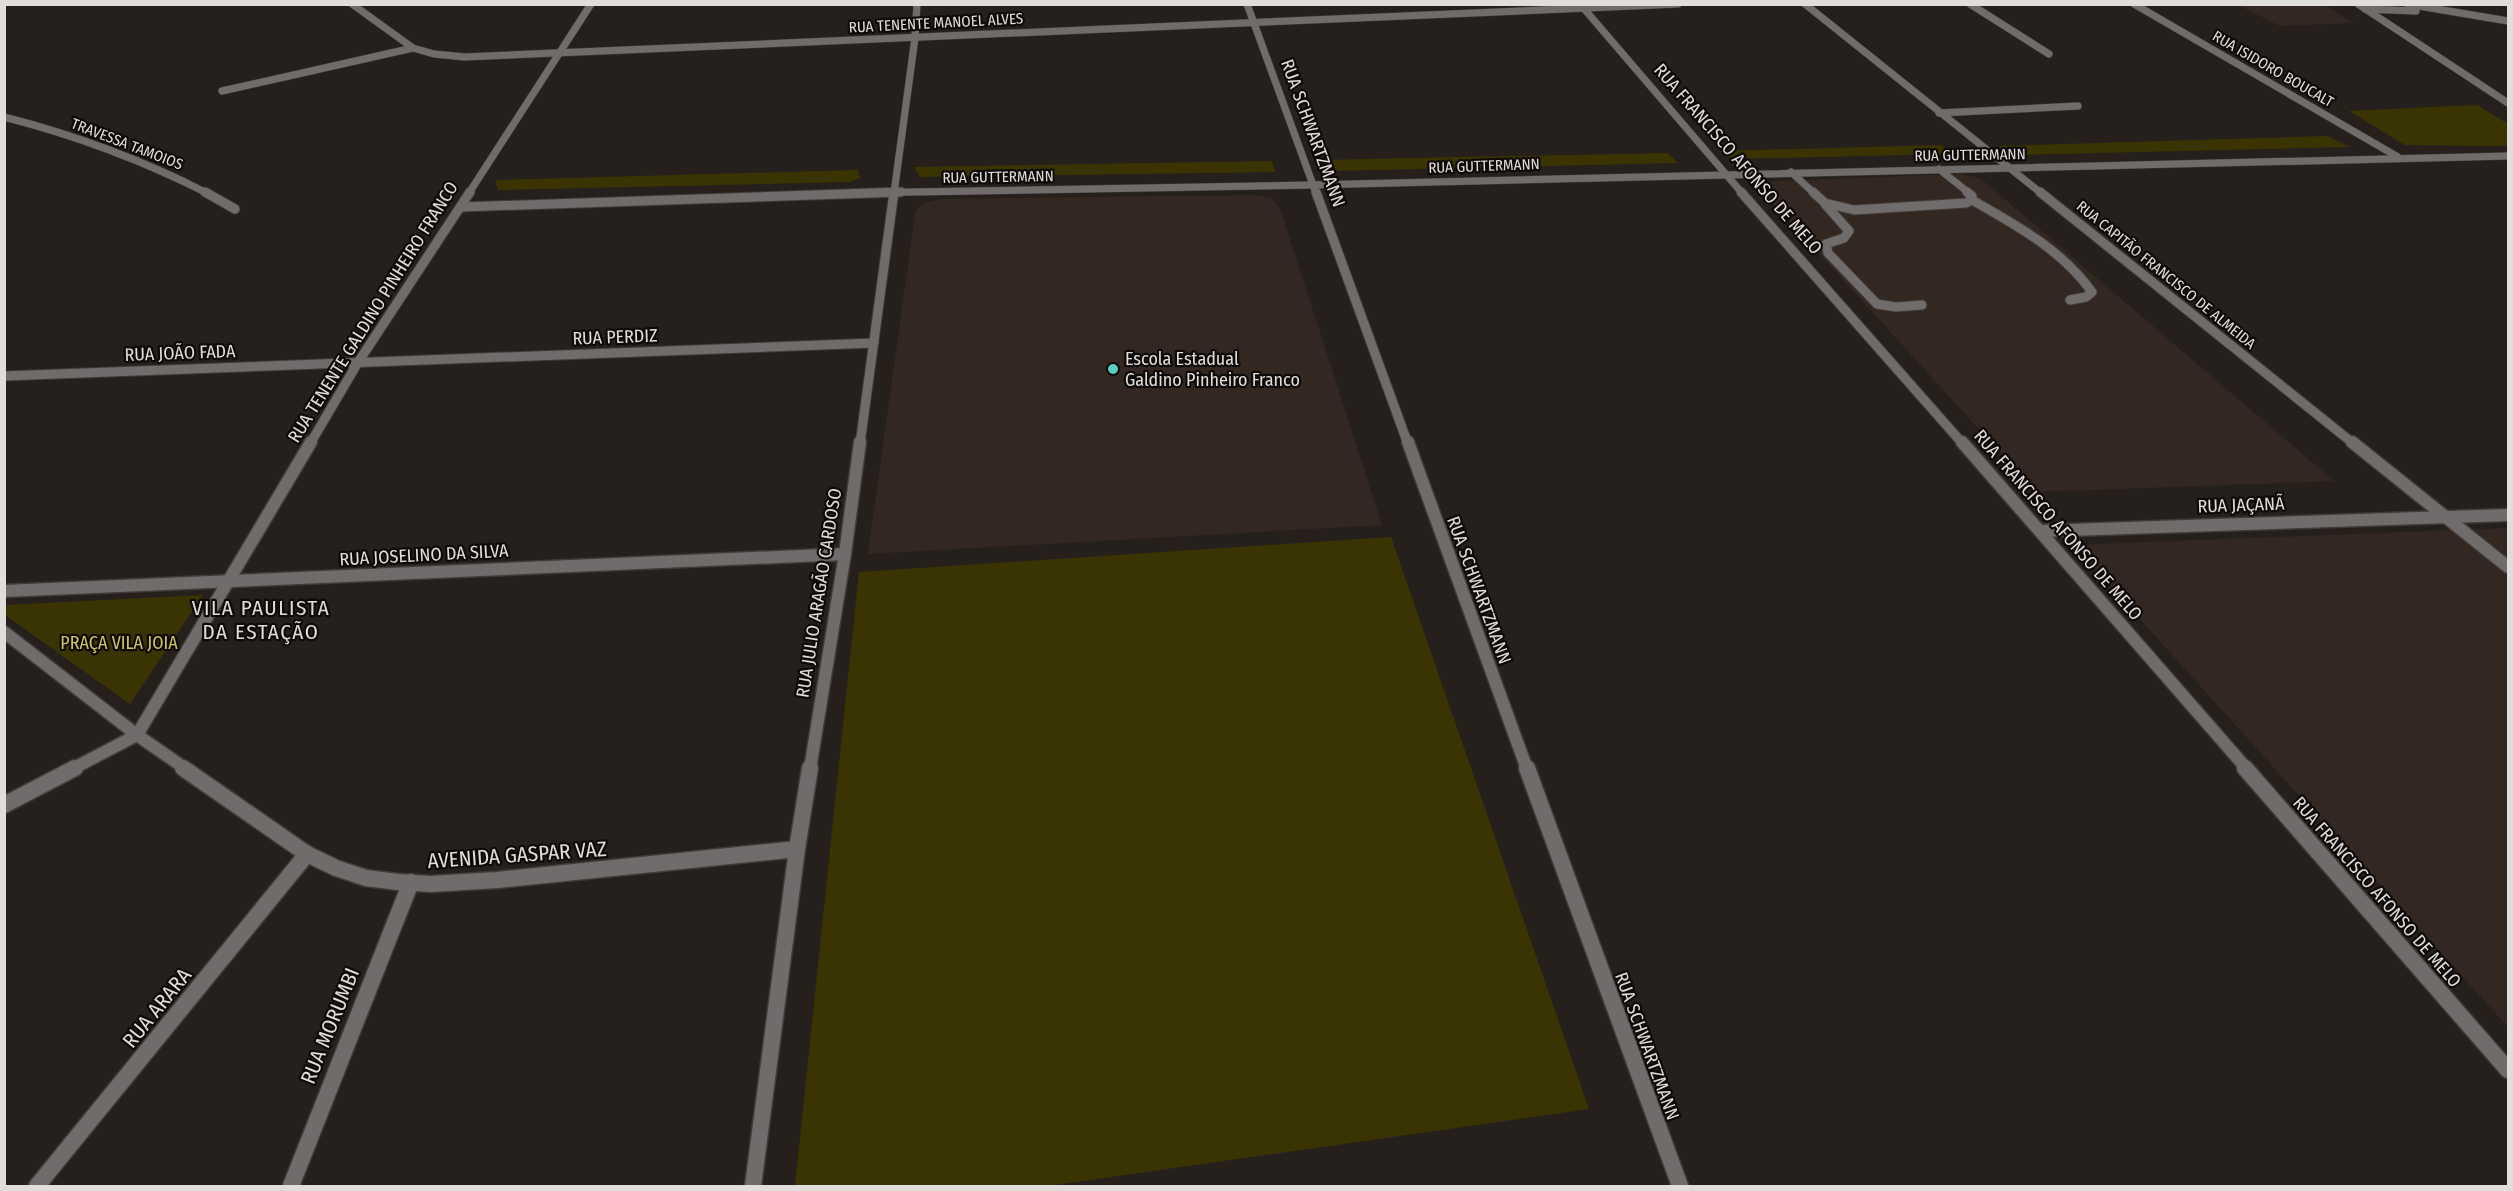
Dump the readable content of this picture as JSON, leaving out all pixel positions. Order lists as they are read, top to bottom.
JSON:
{
  "streets": {
    "street": [
      "RUA TENENTE MANOEL ALVES",
      "RUA ISIDORO BOUCALT",
      "RUA SCHWARTZMANN",
      "TRAVESSA TAMOIOS",
      "RUA GUTTERMANN",
      "RUA FRANCISCO AFONSO DE MELO",
      "RUA CAPITÃO FRANCISCO DE ALMEIDA",
      "RUA TENENTE GALDINO PINHEIRO FRANCO",
      "RUA PERDIZ",
      "RUA JOÃO FADA",
      "RUA JAÇANÃ",
      "RUA JOSELINO DA SILVA",
      "RUA JULIO ARAGÃO CARDOSO",
      "AVENIDA GASPAR VAZ",
      "RUA ARARA",
      "RUA MORUMBI"
    ]
  },
  "crossings": [
    ["RUA TENENTE MANOEL ALVES", "RUA SCHWARTZMANN"],
    ["RUA TENENTE MANOEL ALVES", "RUA FRANCISCO AFONSO DE MELO"],
    ["RUA TENENTE MANOEL ALVES", "RUA TENENTE GALDINO PINHEIRO FRANCO"],
    ["RUA TENENTE MANOEL ALVES", "RUA JULIO ARAGÃO CARDOSO"],
    ["RUA ISIDORO BOUCALT", "RUA GUTTERMANN"],
    ["RUA SCHWARTZMANN", "RUA GUTTERMANN"],
    ["RUA GUTTERMANN", "RUA FRANCISCO AFONSO DE MELO"],
    ["RUA GUTTERMANN", "RUA CAPITÃO FRANCISCO DE ALMEIDA"],
    ["RUA GUTTERMANN", "RUA TENENTE GALDINO PINHEIRO FRANCO"],
    ["RUA GUTTERMANN", "RUA JULIO ARAGÃO CARDOSO"],
    ["RUA FRANCISCO AFONSO DE MELO", "RUA JAÇANÃ"],
    ["RUA CAPITÃO FRANCISCO DE ALMEIDA", "RUA JAÇANÃ"],
    ["RUA TENENTE GALDINO PINHEIRO FRANCO", "RUA PERDIZ"],
    ["RUA TENENTE GALDINO PINHEIRO FRANCO", "RUA JOÃO FADA"],
    ["RUA TENENTE GALDINO PINHEIRO FRANCO", "RUA JOSELINO DA SILVA"],
    ["RUA TENENTE GALDINO PINHEIRO FRANCO", "AVENIDA GASPAR VAZ"],
    ["RUA PERDIZ", "RUA JOÃO FADA"],
    ["RUA PERDIZ", "RUA JULIO ARAGÃO CARDOSO"],
    ["RUA JOSELINO DA SILVA", "RUA JULIO ARAGÃO CARDOSO"],
    ["RUA JULIO ARAGÃO CARDOSO", "AVENIDA GASPAR VAZ"],
    ["AVENIDA GASPAR VAZ", "RUA ARARA"],
    ["AVENIDA GASPAR VAZ", "RUA MORUMBI"]
  ],
  "districts": ["VILA PAULISTA DA ESTAÇÃO"],
  "parks": ["PRAÇA VILA JOIA"],
  "places": ["Escola Estadual Galdino Pinheiro Franco"]
}
